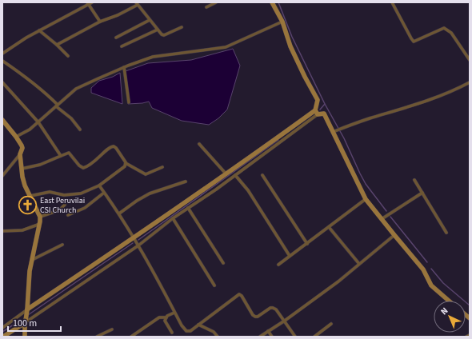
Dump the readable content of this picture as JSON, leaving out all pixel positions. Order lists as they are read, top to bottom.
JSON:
{
  "places": {
    "church": ["East Peruvilai CSI Church"]
  },
  "scale_bar": "100 m",
  "north": "top left"
}
